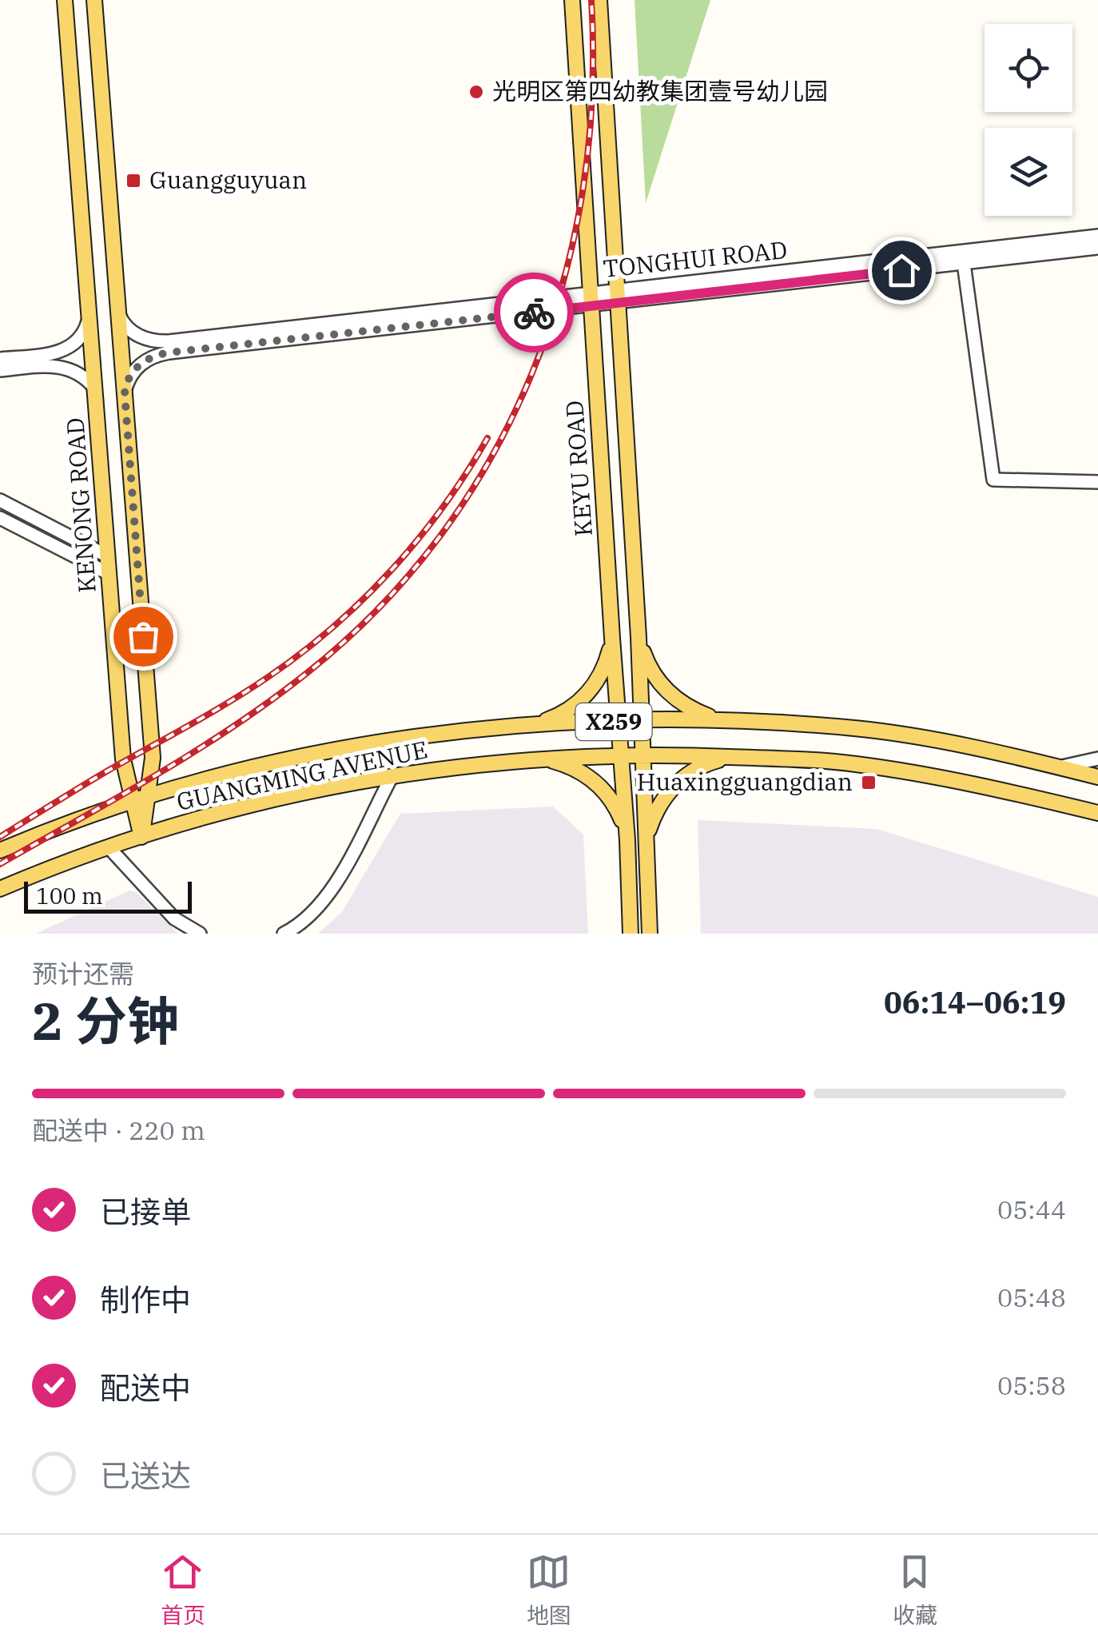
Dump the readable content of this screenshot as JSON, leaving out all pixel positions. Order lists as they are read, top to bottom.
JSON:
{
  "streets": {
    "main road": [
      "KEYU ROAD",
      "KENONG ROAD",
      "X259",
      "GUANGMING AVENUE"
    ],
    "street": ["TONGHUI ROAD"]
  },
  "crossings": [
    ["TONGHUI ROAD", "KEYU ROAD"],
    ["TONGHUI ROAD", "KENONG ROAD"],
    ["KEYU ROAD", "GUANGMING AVENUE"],
    ["KENONG ROAD", "GUANGMING AVENUE"]
  ],
  "places": {
    "other": ["光明区第四幼教集团壹号幼儿园"],
    "transit": ["Guangguyuan", "Huaxingguangdian"]
  },
  "scale_bar": "100 m",
  "page": {
    "scale": "100 m",
    "heading": ["2 分钟", "预计还需", "06:14–06:19"],
    "bar": "配送中 · 220 m",
    "list": [
      ["已接单", "05:44"],
      ["制作中", "05:48"],
      ["配送中", "05:58"],
      "已送达"
    ],
    "tabs": ["首页", "地图", "收藏"]
  }
}
